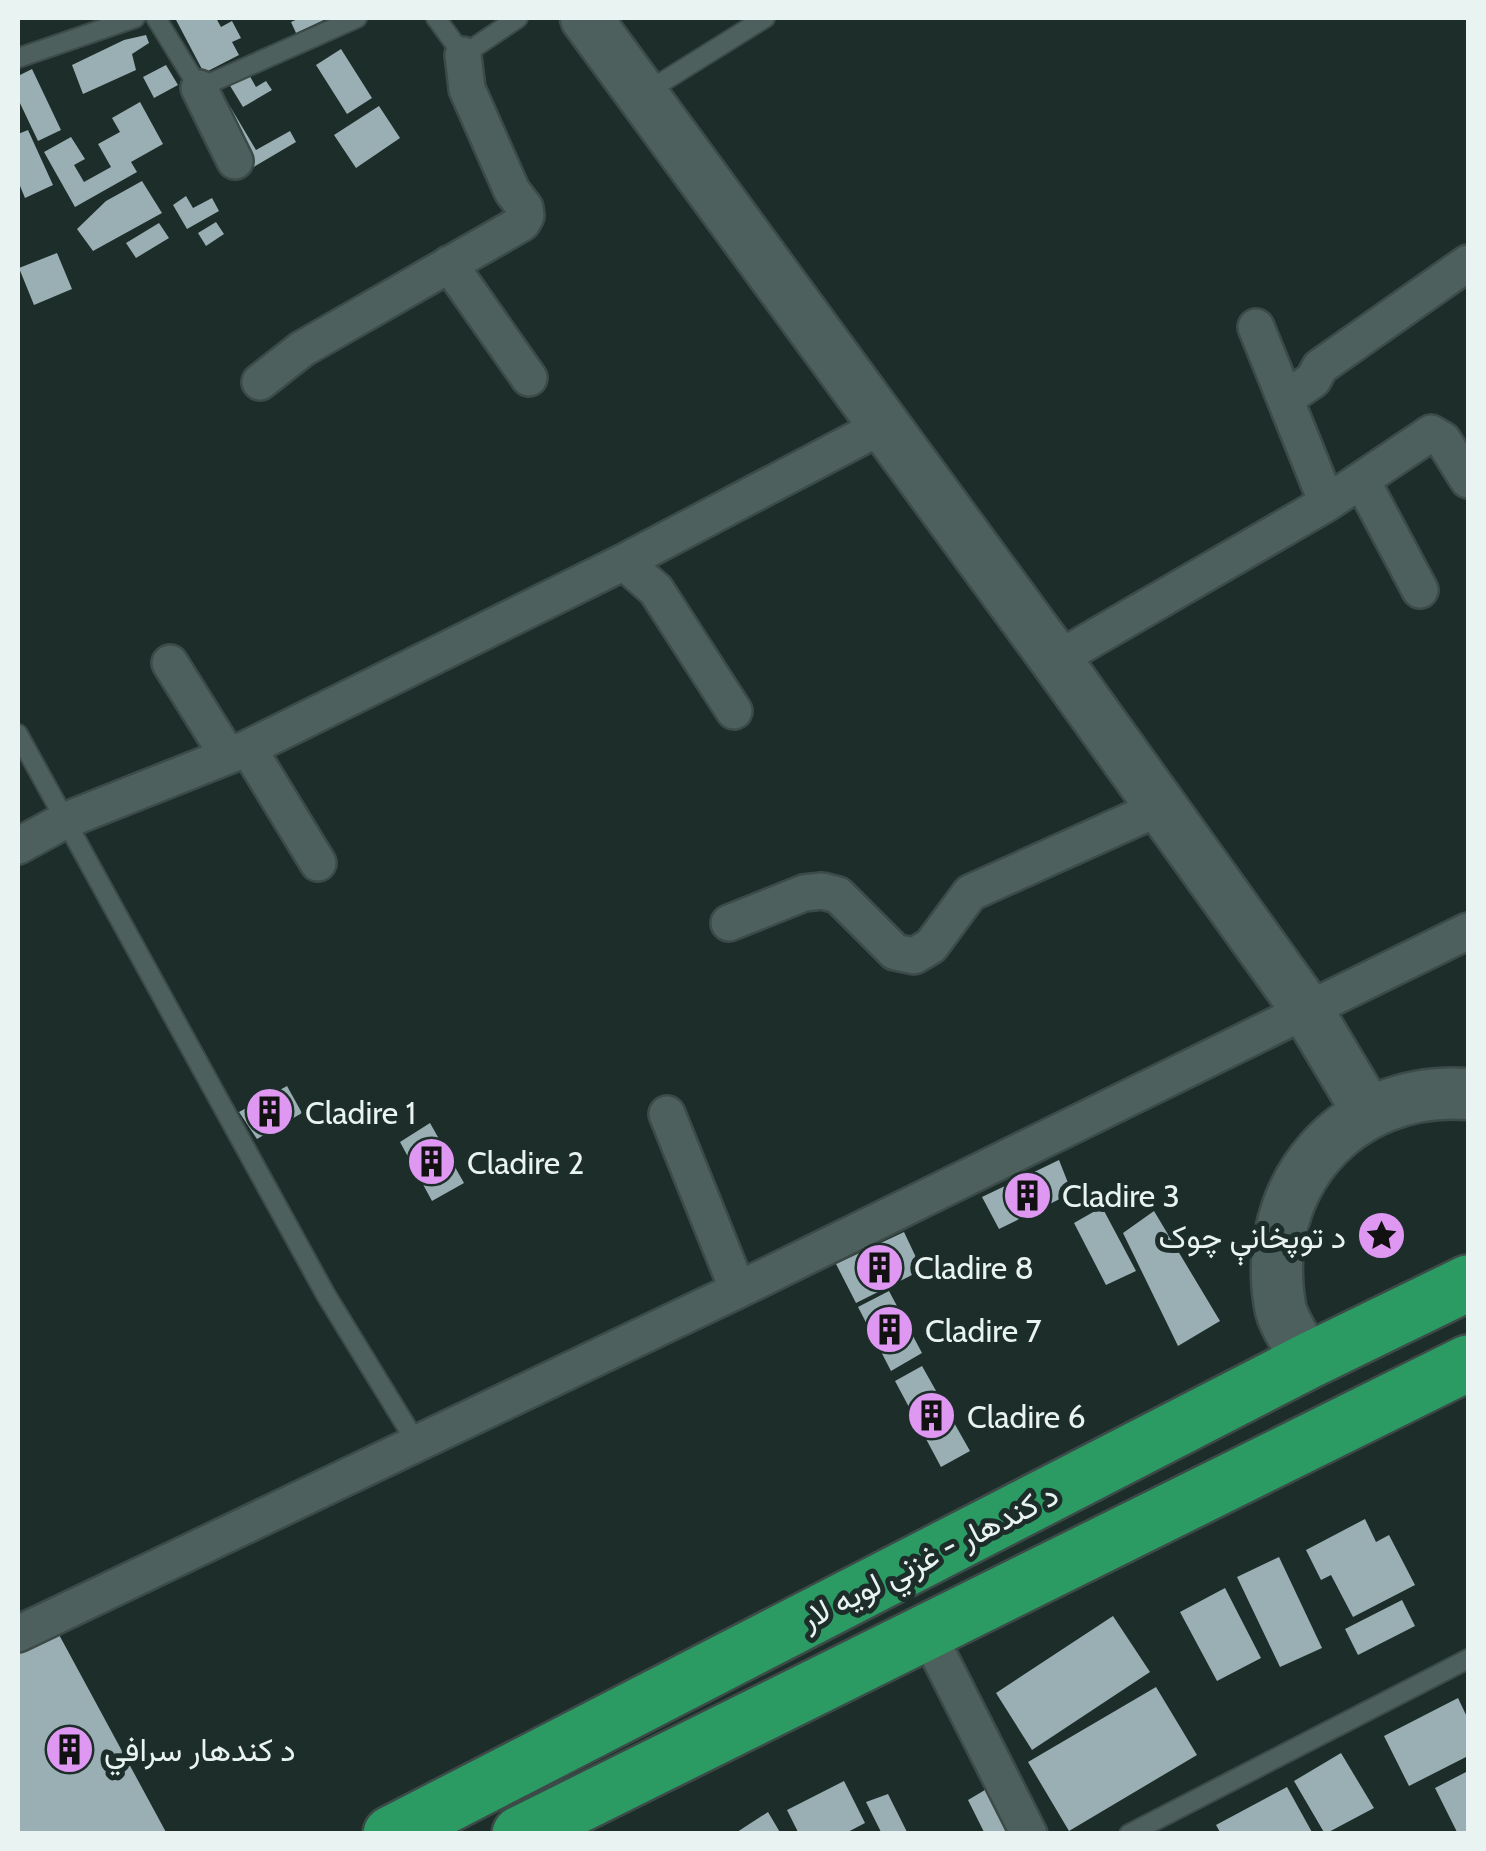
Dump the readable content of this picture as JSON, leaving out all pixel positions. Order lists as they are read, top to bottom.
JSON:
{
  "streets": {
    "highway": ["د کندهار - غزني لويه لار"]
  },
  "places": {
    "building": [
      "Cladire 1",
      "Cladire 2",
      "Cladire 3",
      "Cladire 8",
      "Cladire 7",
      "Cladire 6",
      "د کندهار سرافي"
    ],
    "place": ["د توپخانې چوک"]
  }
}
